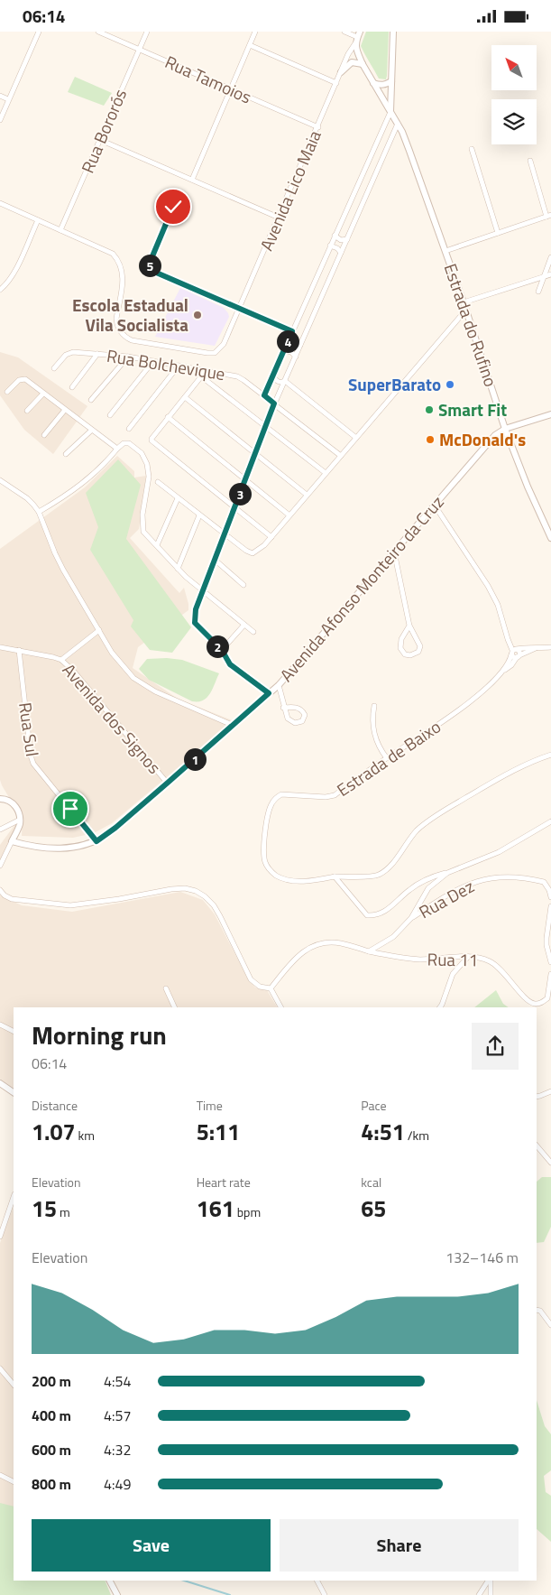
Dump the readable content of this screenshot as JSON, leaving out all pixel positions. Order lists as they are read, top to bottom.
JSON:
{
  "streets": {
    "street": [
      "Rua Tamoios",
      "Rua Bororós",
      "Avenida Lico Maia",
      "Estrada do Rufino",
      "Rua Bolchevique",
      "Avenida Afonso Monteiro da Cruz",
      "Avenida dos Signos",
      "Rua Sul",
      "Estrada de Baixo",
      "Rua Dez",
      "Rua 11"
    ]
  },
  "crossings": [
    ["Rua Tamoios", "Rua Bororós"],
    ["Rua Tamoios", "Avenida Lico Maia"],
    ["Rua Bororós", "Avenida Lico Maia"],
    ["Avenida Lico Maia", "Estrada do Rufino"],
    ["Estrada do Rufino", "Avenida Afonso Monteiro da Cruz"],
    ["Avenida Afonso Monteiro da Cruz", "Avenida dos Signos"],
    ["Avenida Afonso Monteiro da Cruz", "Rua Sul"],
    ["Avenida dos Signos", "Rua Sul"]
  ],
  "places": [
    "Escola Estadual Vila Socialista",
    "SuperBarato",
    "Smart Fit",
    "McDonald's"
  ],
  "north": "top left",
  "page": {
    "status": "06:14",
    "pins": [
      "5",
      "4",
      "3",
      "2",
      "1"
    ],
    "heading": ["Morning run", "06:14"],
    "stats": [
      ["Distance", "1.07 km"],
      ["Time", "5:11"],
      ["Pace", "4:51 /km"],
      ["Elevation", "15 m"],
      ["Heart rate", "161 bpm"],
      ["kcal", "65"]
    ],
    "chart": ["Elevation", "132–146 m"],
    "list": [
      {
        "name": "200 m",
        "note": "4:54"
      },
      {
        "name": "400 m",
        "note": "4:57"
      },
      {
        "name": "600 m",
        "note": "4:32"
      },
      {
        "name": "800 m",
        "note": "4:49"
      }
    ],
    "buttons": ["Save", "Share"]
  }
}
